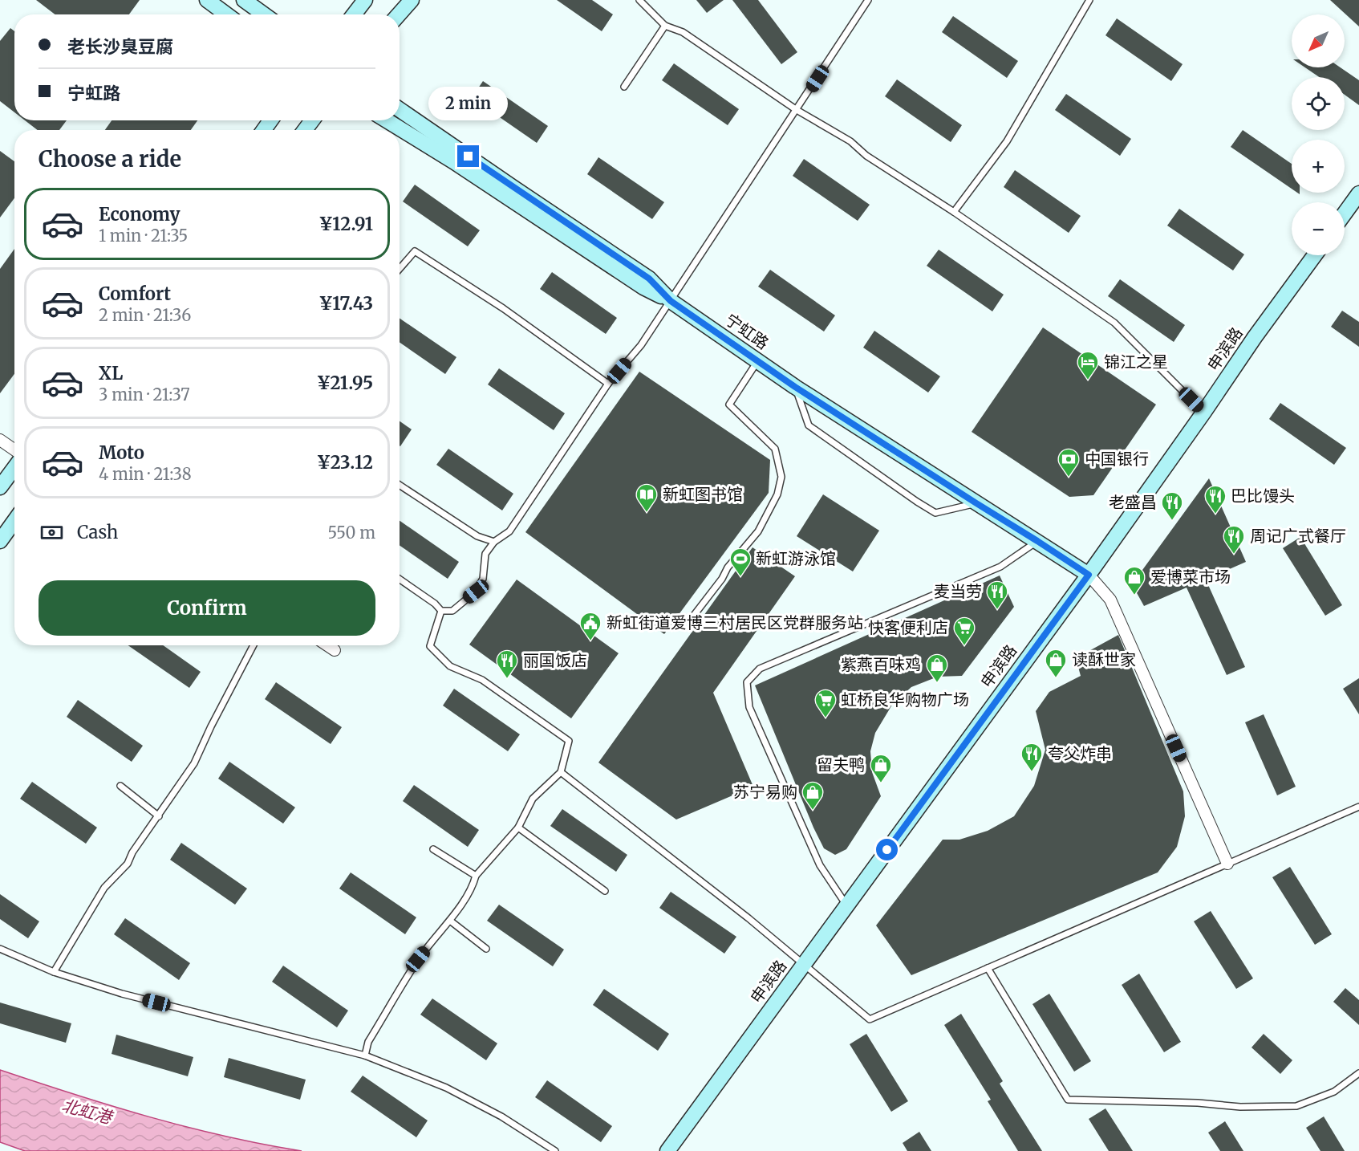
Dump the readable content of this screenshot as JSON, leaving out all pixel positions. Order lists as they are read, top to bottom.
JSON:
{
  "streets": {
    "main road": ["宁虹路", "申滨路"]
  },
  "crossings": [
    ["宁虹路", "申滨路"]
  ],
  "water": ["北虹港"],
  "places": {
    "hotel": ["锦江之星"],
    "bank": ["中国银行"],
    "library": ["新虹图书馆"],
    "restaurant": [
      "巴比馒头",
      "老盛昌",
      "周记广式餐厅",
      "麦当劳",
      "丽国饭店",
      "夸父炸串"
    ],
    "sports": ["新虹游泳馆"],
    "shop": [
      "爱博菜市场",
      "读酥世家",
      "紫燕百味鸡",
      "留夫鸭",
      "苏宁易购"
    ],
    "public building": ["新虹街道爱博三村居民区党群服务站"],
    "supermarket": ["快客便利店", "虹桥良华购物广场"]
  },
  "north": "bottom left",
  "page": {
    "map_buttons": ["+", "−"],
    "banner": ["老长沙臭豆腐", "宁虹路"],
    "bubble": "2 min",
    "heading": "Choose a ride",
    "list": [
      {
        "name": "Economy",
        "note": "1 min · 21:35",
        "value": "¥12.91"
      },
      {
        "name": "Comfort",
        "note": "2 min · 21:36",
        "value": "¥17.43"
      },
      {
        "name": "XL",
        "note": "3 min · 21:37",
        "value": "¥21.95"
      },
      {
        "name": "Moto",
        "note": "4 min · 21:38",
        "value": "¥23.12"
      }
    ],
    "pay": ["Cash", "550 m"],
    "buttons": "Confirm"
  }
}
